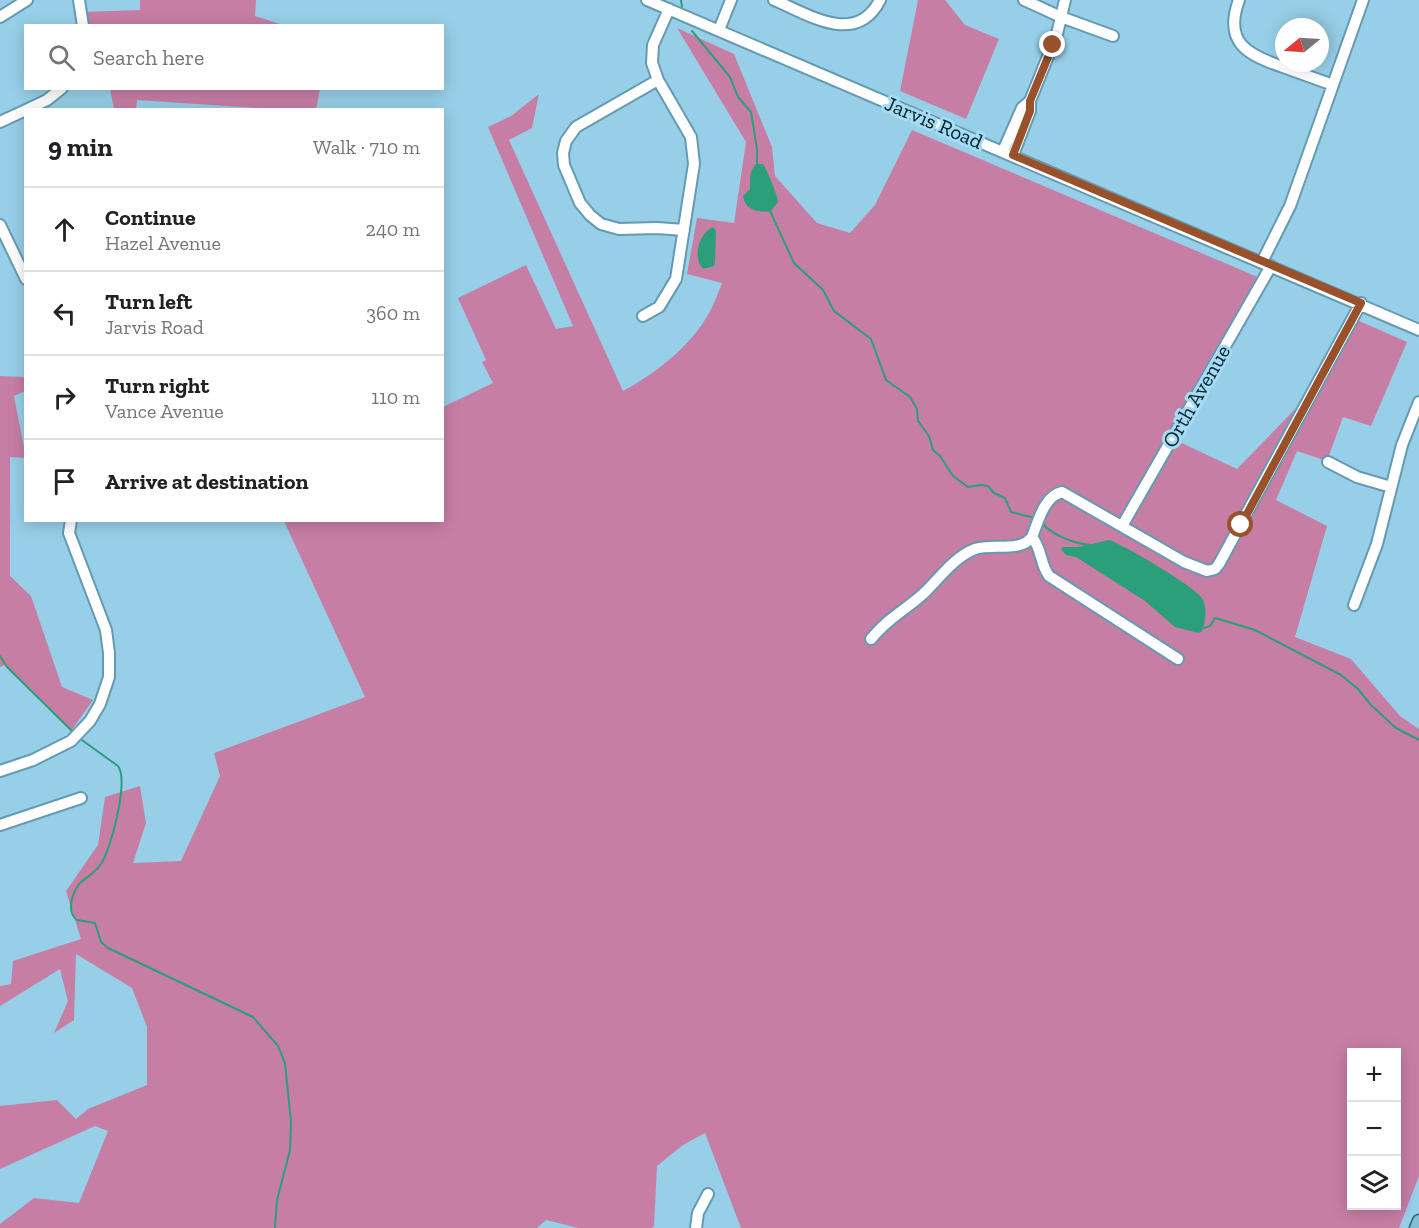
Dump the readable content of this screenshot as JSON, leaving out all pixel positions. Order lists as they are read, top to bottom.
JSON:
{
  "streets": {
    "street": ["Jarvis Road", "Orth Avenue"]
  },
  "crossings": [
    ["Jarvis Road", "Orth Avenue"]
  ],
  "north": "left",
  "page": {
    "search": "Search here",
    "heading": ["9 min", "Walk · 710 m"],
    "list": [
      ["Continue", "Hazel Avenue", "240 m"],
      ["Turn left", "Jarvis Road", "360 m"],
      ["Turn right", "Vance Avenue", "110 m"],
      "Arrive at destination"
    ],
    "map_buttons": ["+", "−"]
  }
}
